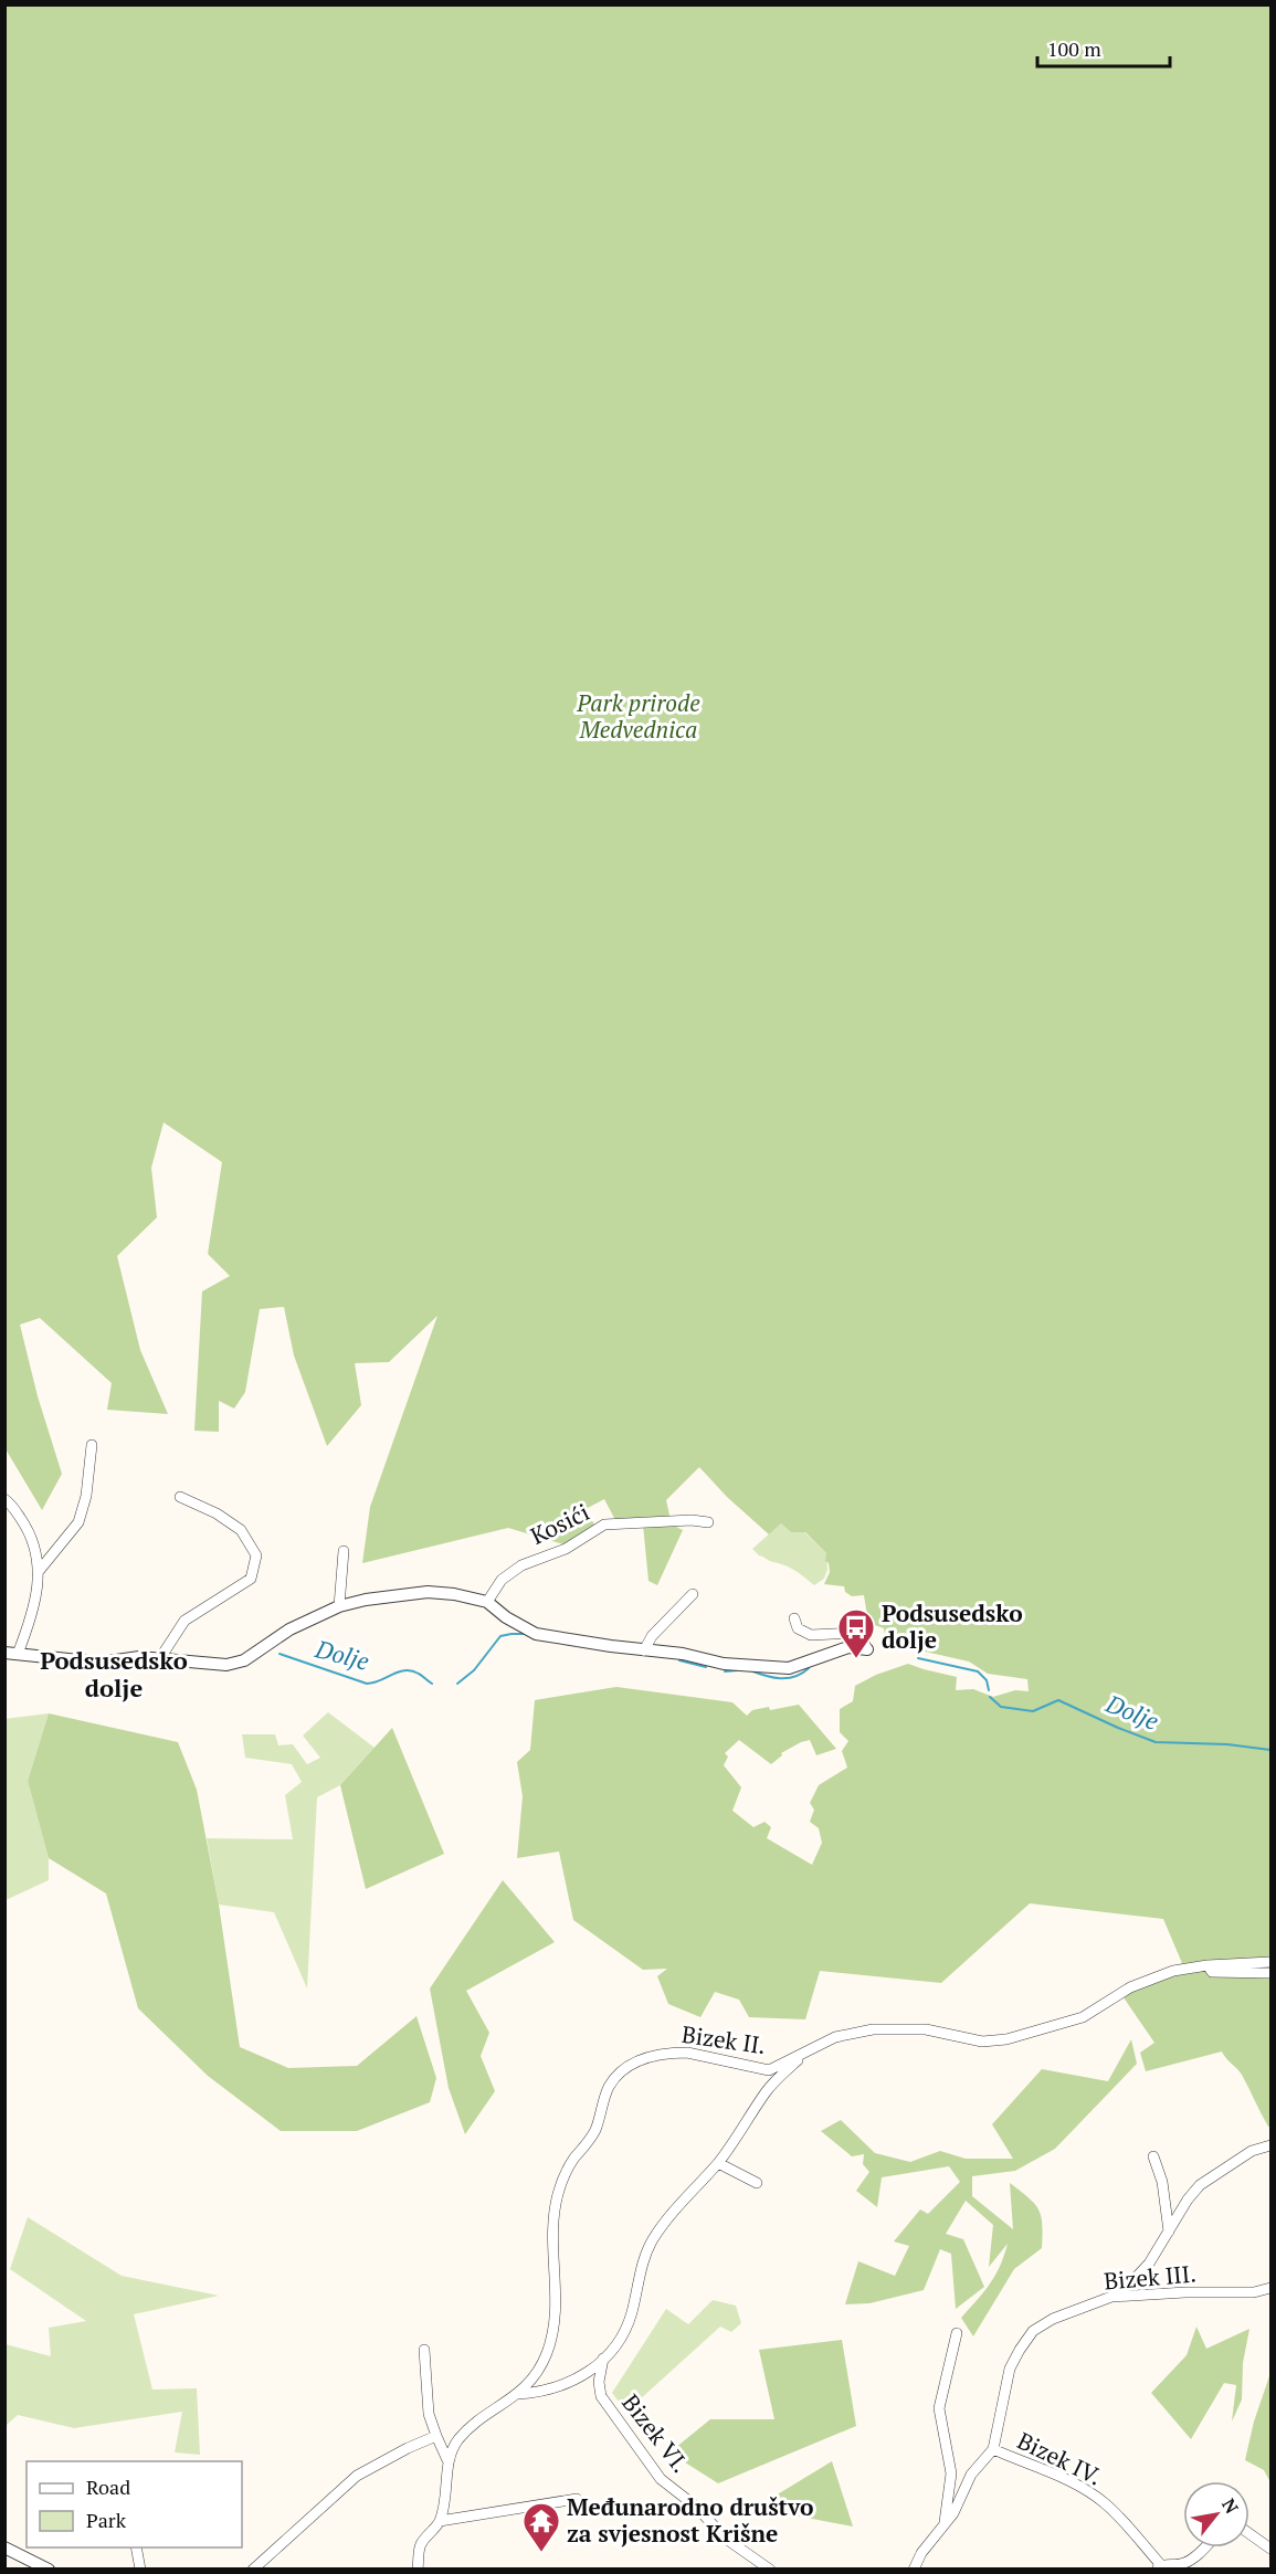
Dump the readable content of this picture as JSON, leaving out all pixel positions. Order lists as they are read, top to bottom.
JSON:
{
  "streets": {
    "street": [
      "Kosići",
      "Bizek II.",
      "Bizek III.",
      "Bizek VI.",
      "Bizek IV."
    ]
  },
  "crossings": [
    ["Bizek III.", "Bizek IV."]
  ],
  "districts": ["Podsusedsko dolje"],
  "water": ["Dolje"],
  "parks": ["Park prirode Medvednica"],
  "places": {
    "bus stop": ["Podsusedsko dolje"],
    "temple": ["Međunarodno društvo za svjesnost Krišne"]
  },
  "legend": ["Road", "Park"],
  "scale_bar": "100 m",
  "north": "top right"
}
